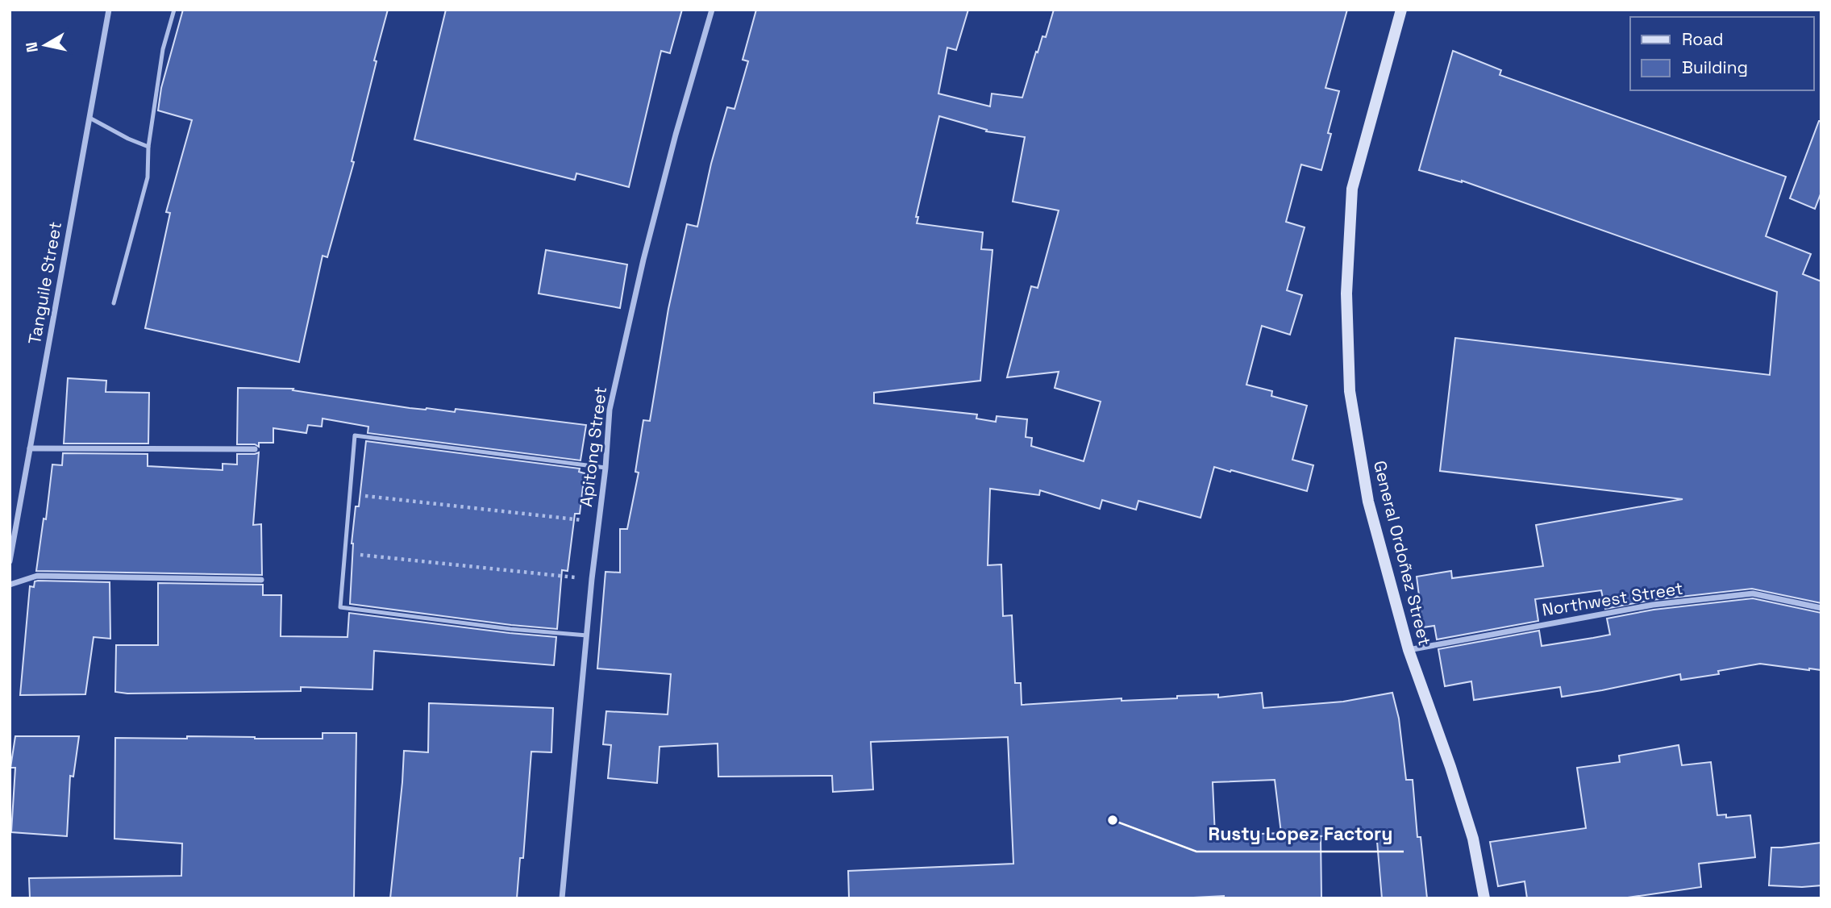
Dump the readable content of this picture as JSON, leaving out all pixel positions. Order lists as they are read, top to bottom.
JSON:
{
  "streets": {
    "main road": ["General Ordoñez Street"],
    "street": ["Tanguile Street", "Apitong Street", "Northwest Street"]
  },
  "crossings": [
    ["General Ordoñez Street", "Northwest Street"]
  ],
  "places": ["Rusty Lopez Factory"],
  "legend": ["Road", "Building"],
  "north": "left"
}
